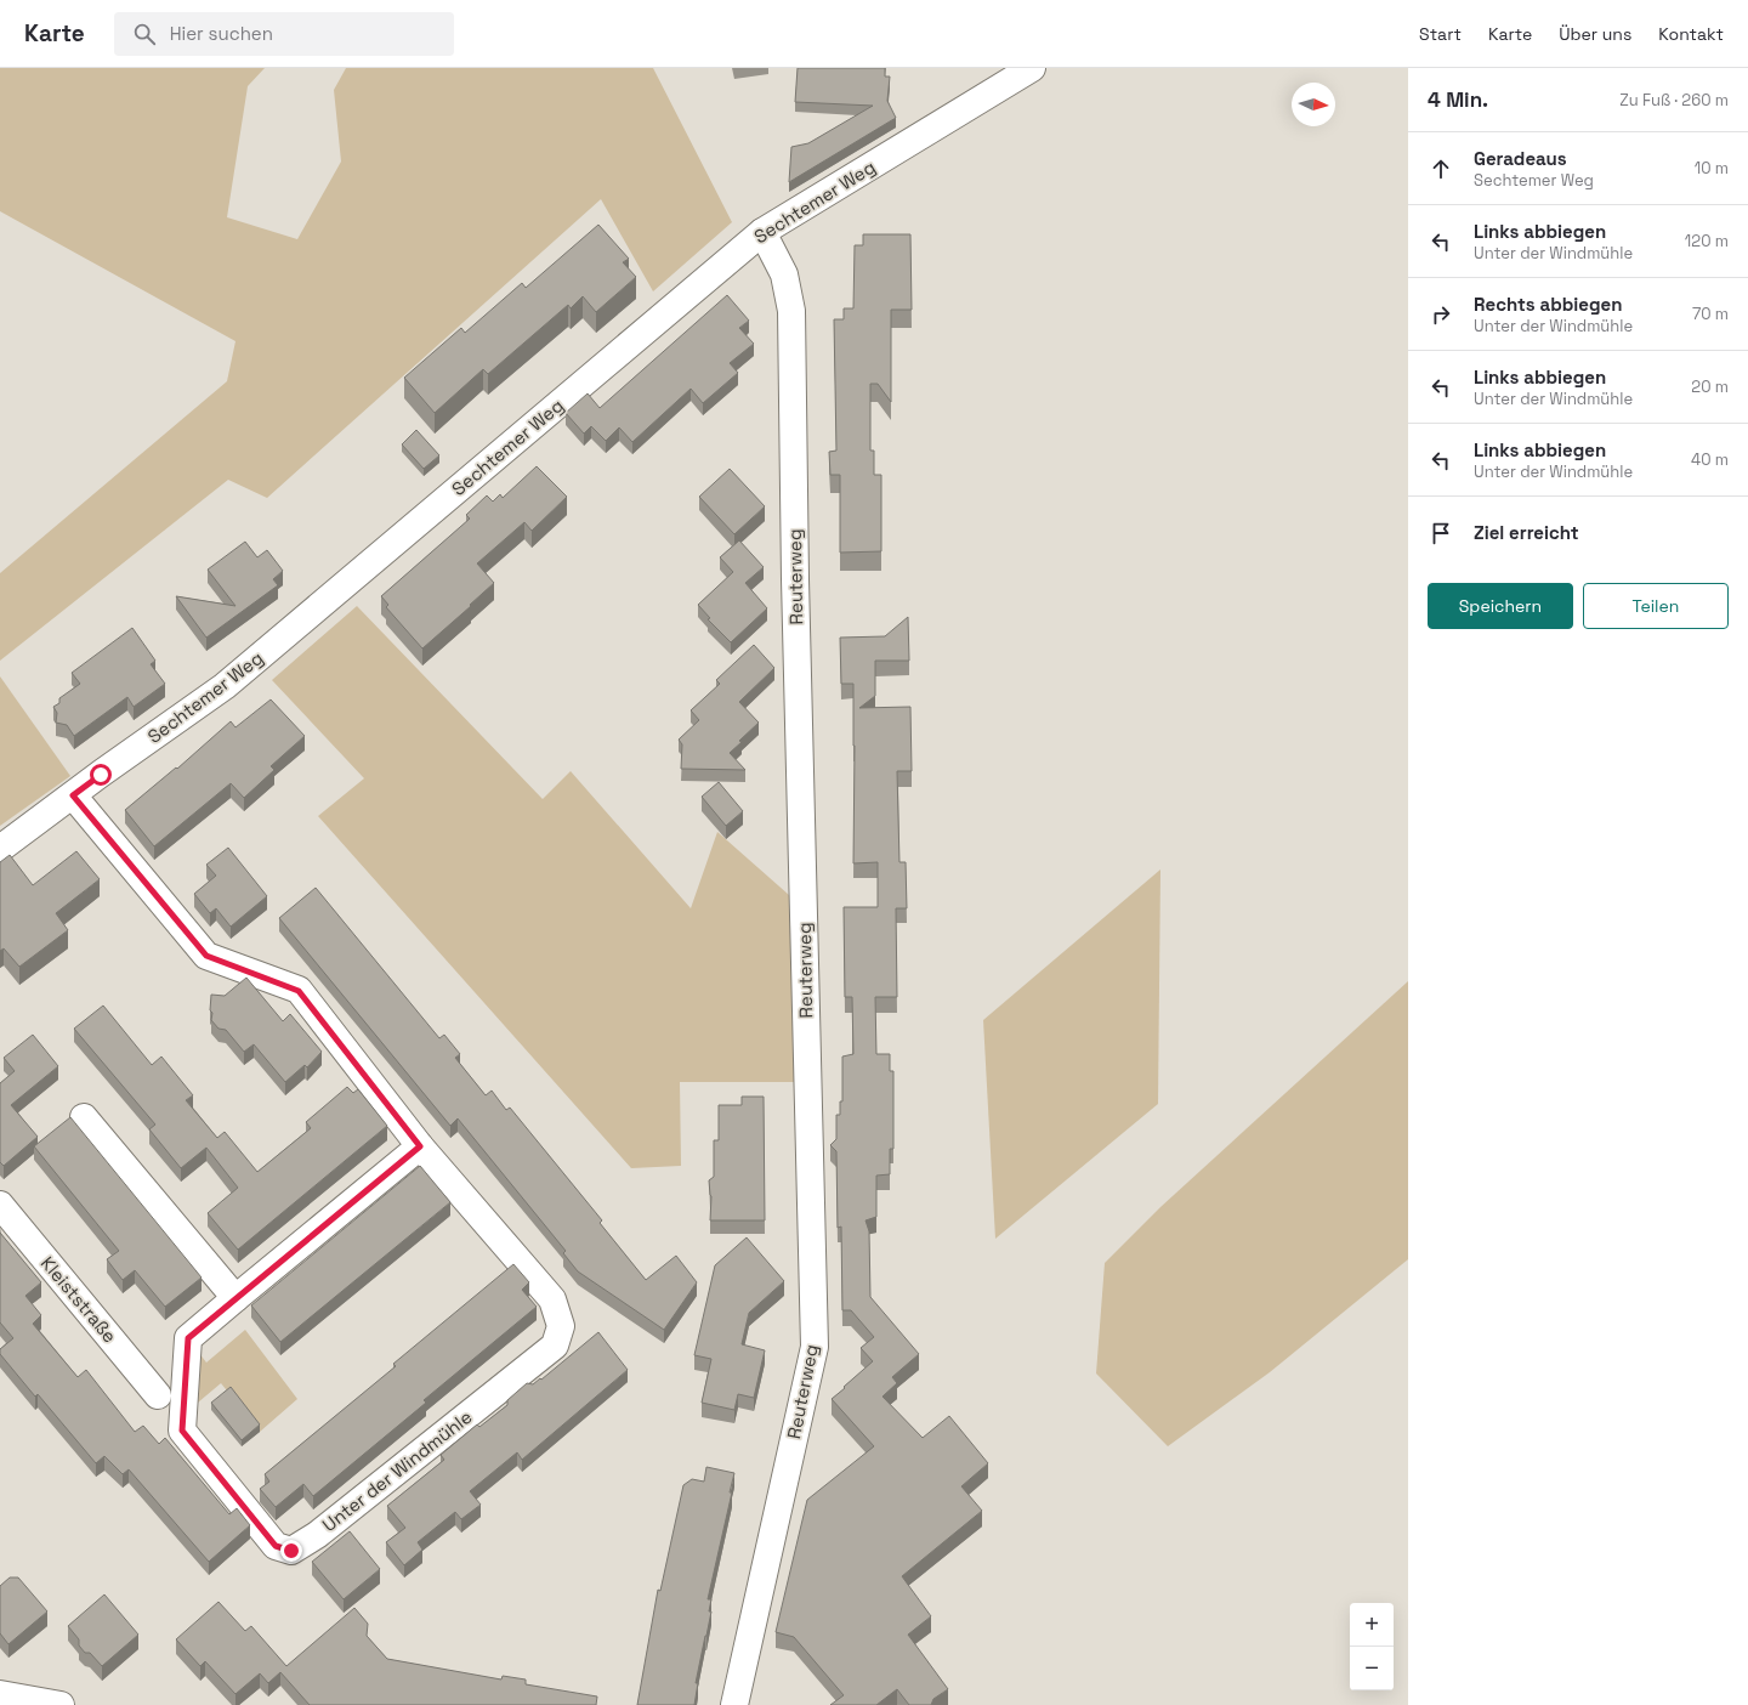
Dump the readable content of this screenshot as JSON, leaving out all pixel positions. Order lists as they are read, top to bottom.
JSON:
{
  "streets": {
    "street": [
      "Sechtemer Weg",
      "Reuterweg",
      "Kleiststraße",
      "Unter der Windmühle"
    ]
  },
  "crossings": [
    ["Sechtemer Weg", "Reuterweg"],
    ["Sechtemer Weg", "Unter der Windmühle"]
  ],
  "north": "right",
  "page": {
    "header": "Karte",
    "search": "Hier suchen",
    "nav": [
      "Start",
      "Karte",
      "Über uns",
      "Kontakt"
    ],
    "heading": ["4 Min.", "Zu Fuß · 260 m"],
    "list": [
      ["Geradeaus", "Sechtemer Weg", "10 m"],
      ["Links abbiegen", "Unter der Windmühle", "120 m"],
      ["Rechts abbiegen", "Unter der Windmühle", "70 m"],
      ["Links abbiegen", "Unter der Windmühle", "20 m"],
      ["Links abbiegen", "Unter der Windmühle", "40 m"],
      "Ziel erreicht"
    ],
    "buttons": ["Speichern", "Teilen"],
    "map_buttons": ["+", "−"]
  }
}
